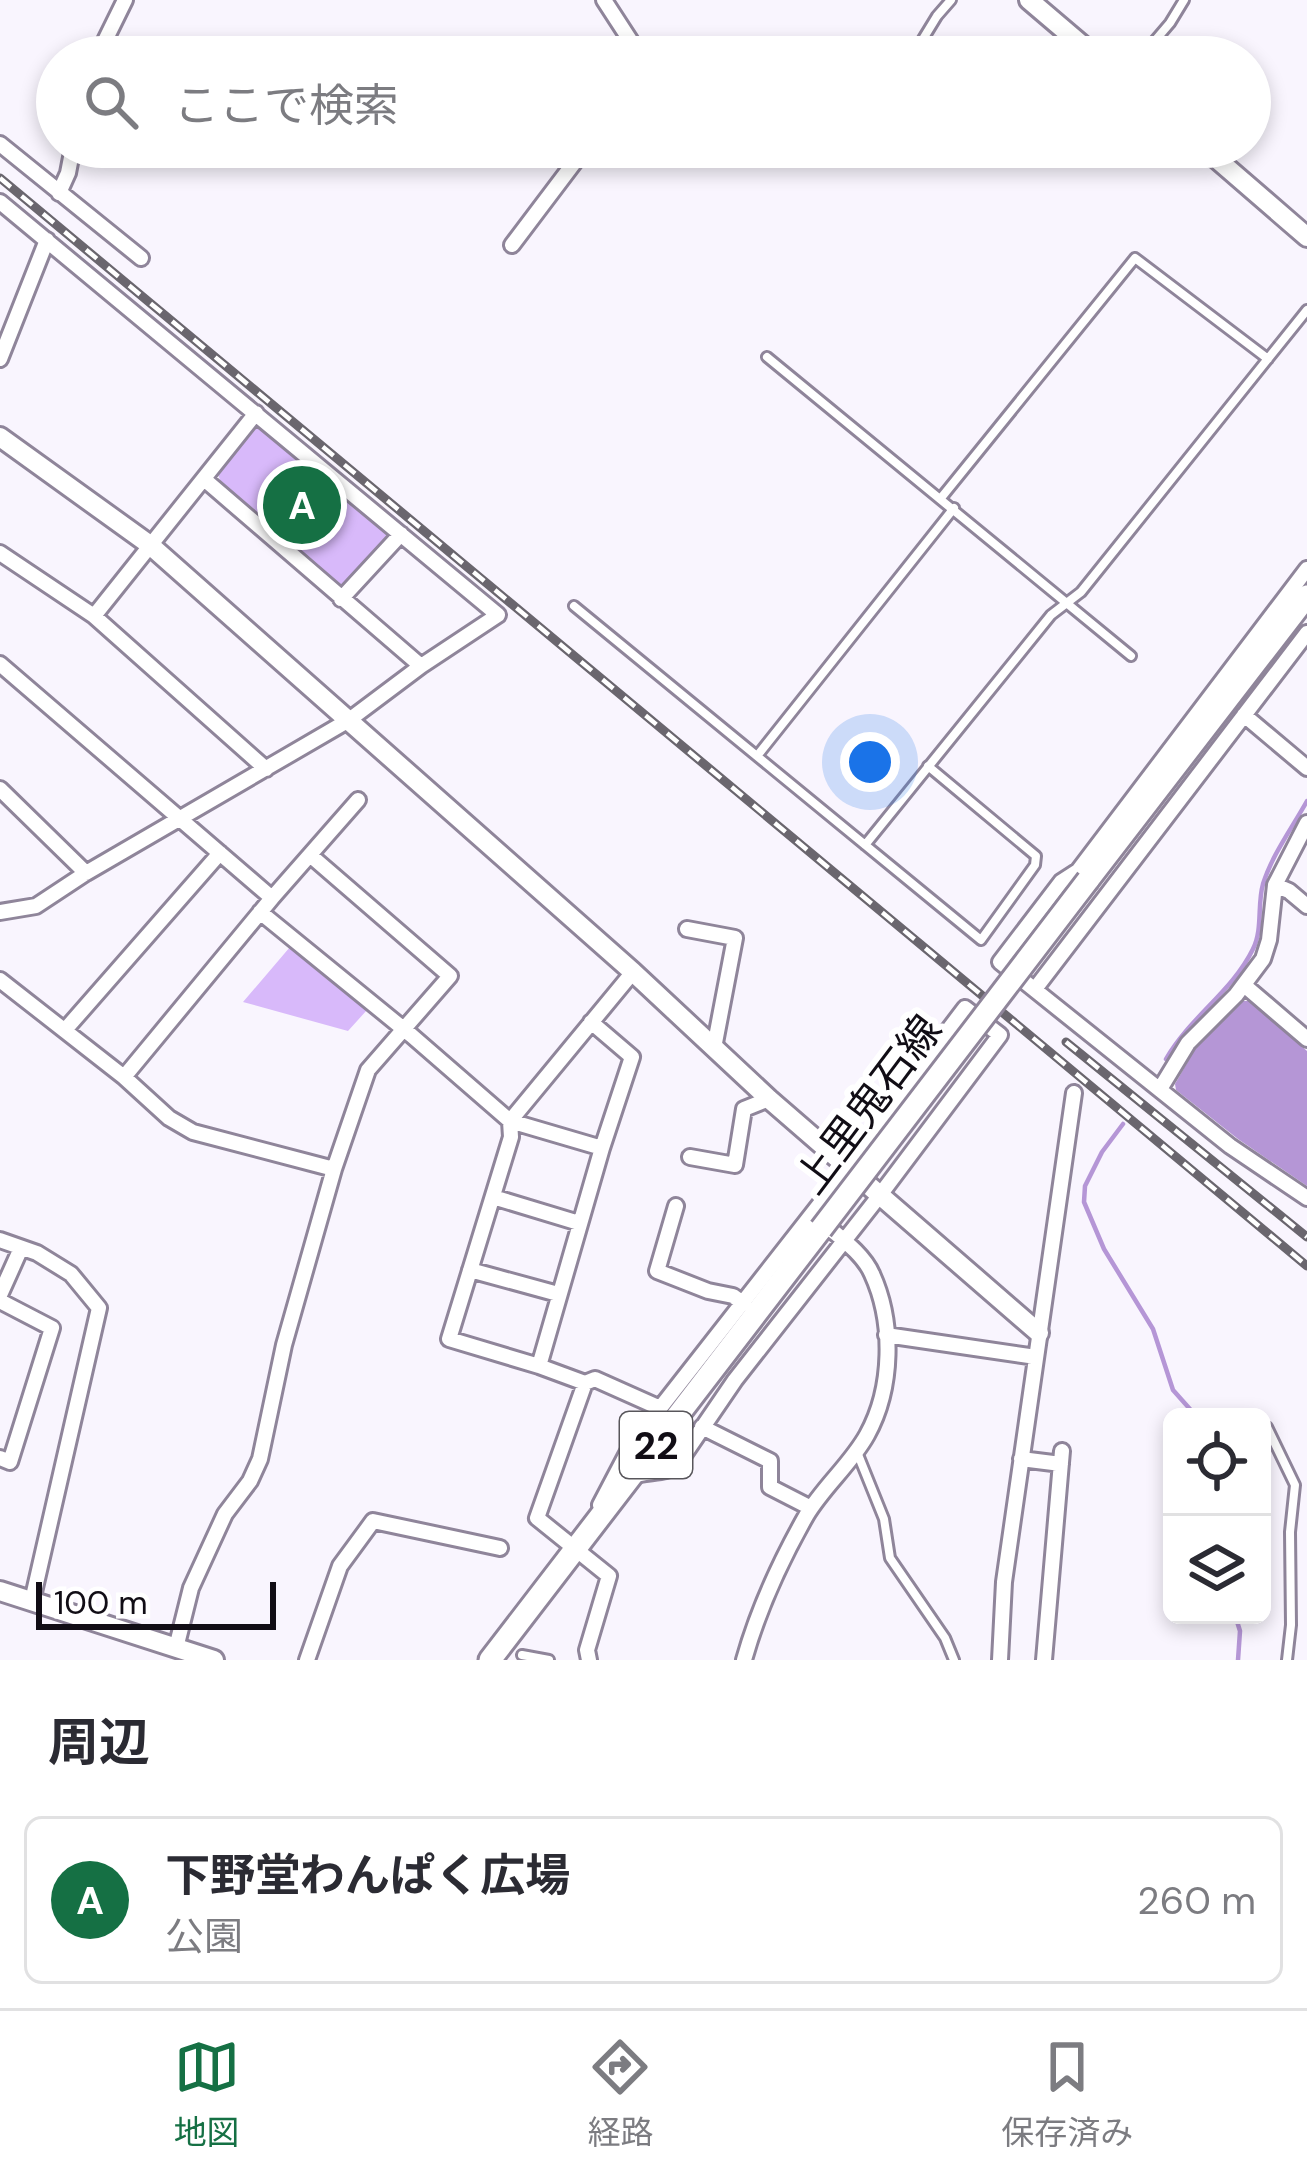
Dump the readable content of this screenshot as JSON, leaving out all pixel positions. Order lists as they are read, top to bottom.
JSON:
{
  "streets": {
    "main road": ["上里鬼石線", "22"]
  },
  "scale_bar": "100 m",
  "page": {
    "search": "ここで検索",
    "pins": "A",
    "scale": "100 m",
    "heading": "周辺",
    "list": [
      {
        "mark": "A",
        "name": "下野堂わんぱく広場",
        "note": "公園",
        "value": "260 m"
      }
    ],
    "nav": ["地図", "経路", "保存済み"]
  }
}
